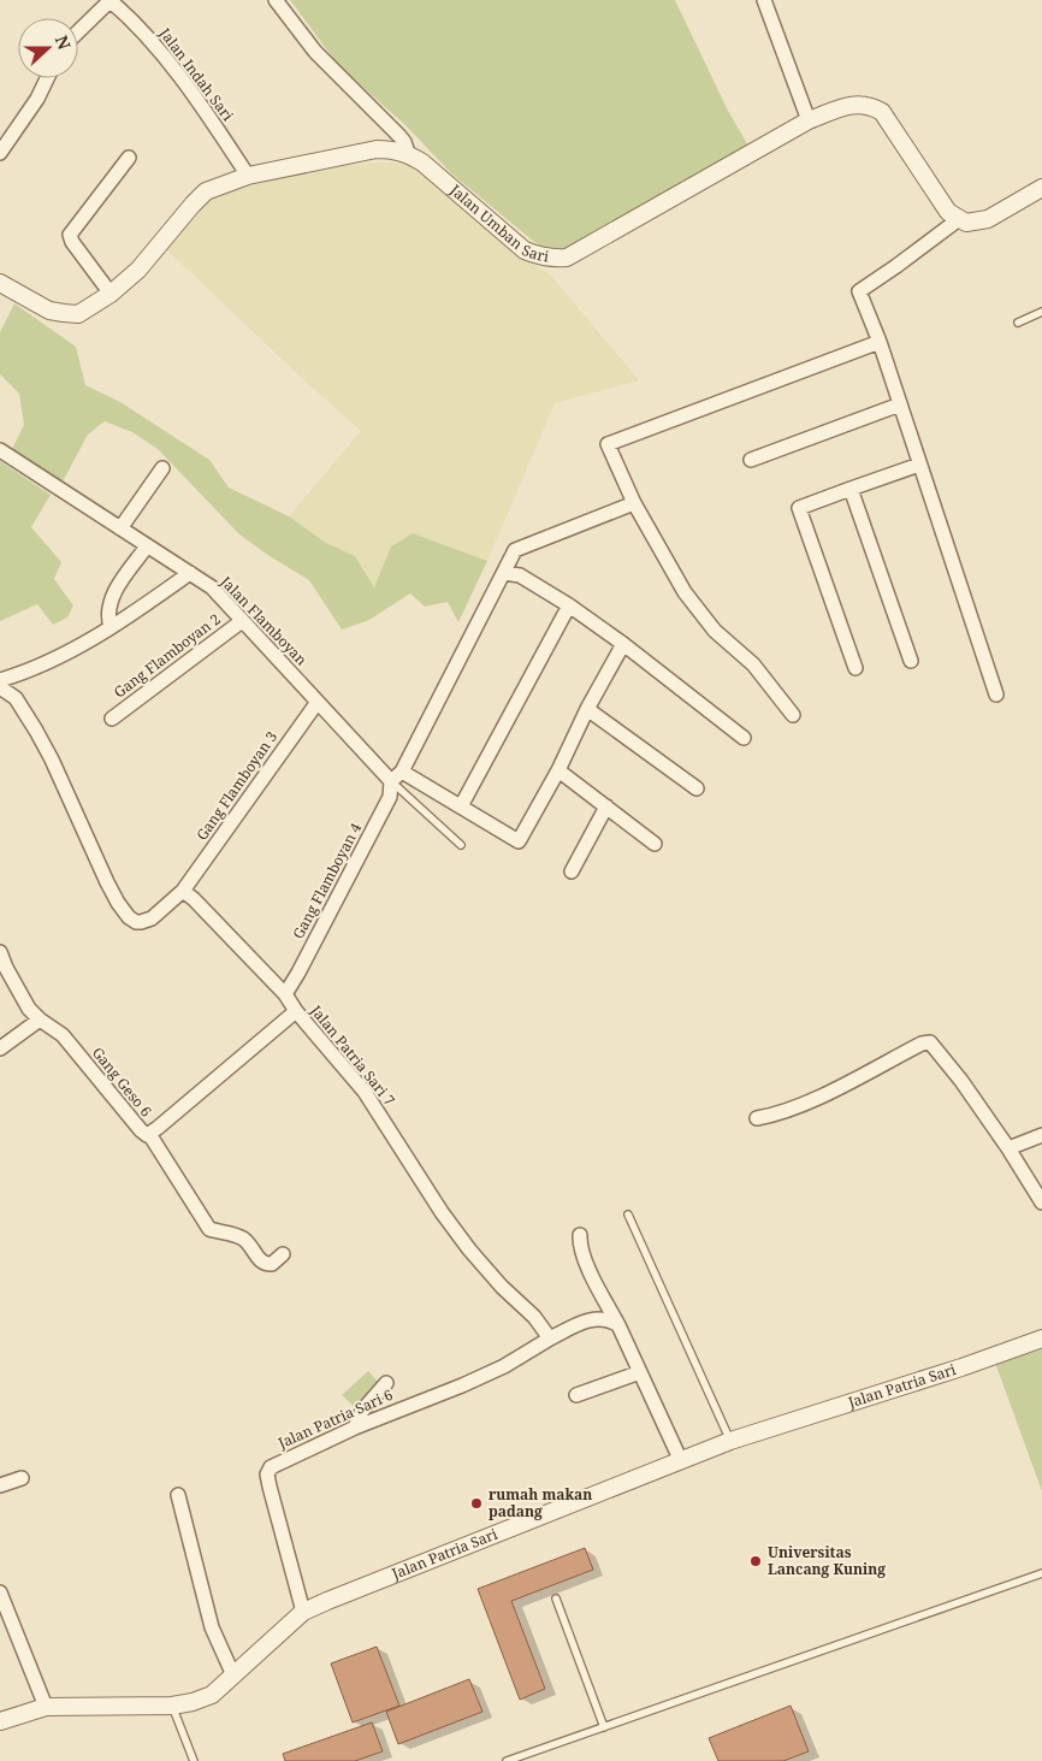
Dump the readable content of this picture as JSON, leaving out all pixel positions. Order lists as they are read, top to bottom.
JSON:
{
  "streets": {
    "street": [
      "Jalan Indah Sari",
      "Jalan Umban Sari",
      "Jalan Flamboyan",
      "Gang Flamboyan 2",
      "Gang Flamboyan 3",
      "Gang Flamboyan 4",
      "Jalan Patria Sari 7",
      "Gang Geso 6",
      "Jalan Patria Sari",
      "Jalan Patria Sari 6"
    ]
  },
  "crossings": [
    ["Jalan Indah Sari", "Jalan Umban Sari"],
    ["Jalan Flamboyan", "Gang Flamboyan 2"],
    ["Jalan Flamboyan", "Gang Flamboyan 3"],
    ["Jalan Flamboyan", "Gang Flamboyan 4"],
    ["Gang Flamboyan 3", "Jalan Patria Sari 7"],
    ["Gang Flamboyan 4", "Jalan Patria Sari 7"],
    ["Jalan Patria Sari 7", "Gang Geso 6"],
    ["Jalan Patria Sari 7", "Jalan Patria Sari 6"],
    ["Jalan Patria Sari", "Jalan Patria Sari 6"]
  ],
  "places": ["rumah makan padang", "Universitas Lancang Kuning"],
  "north": "right"
}
